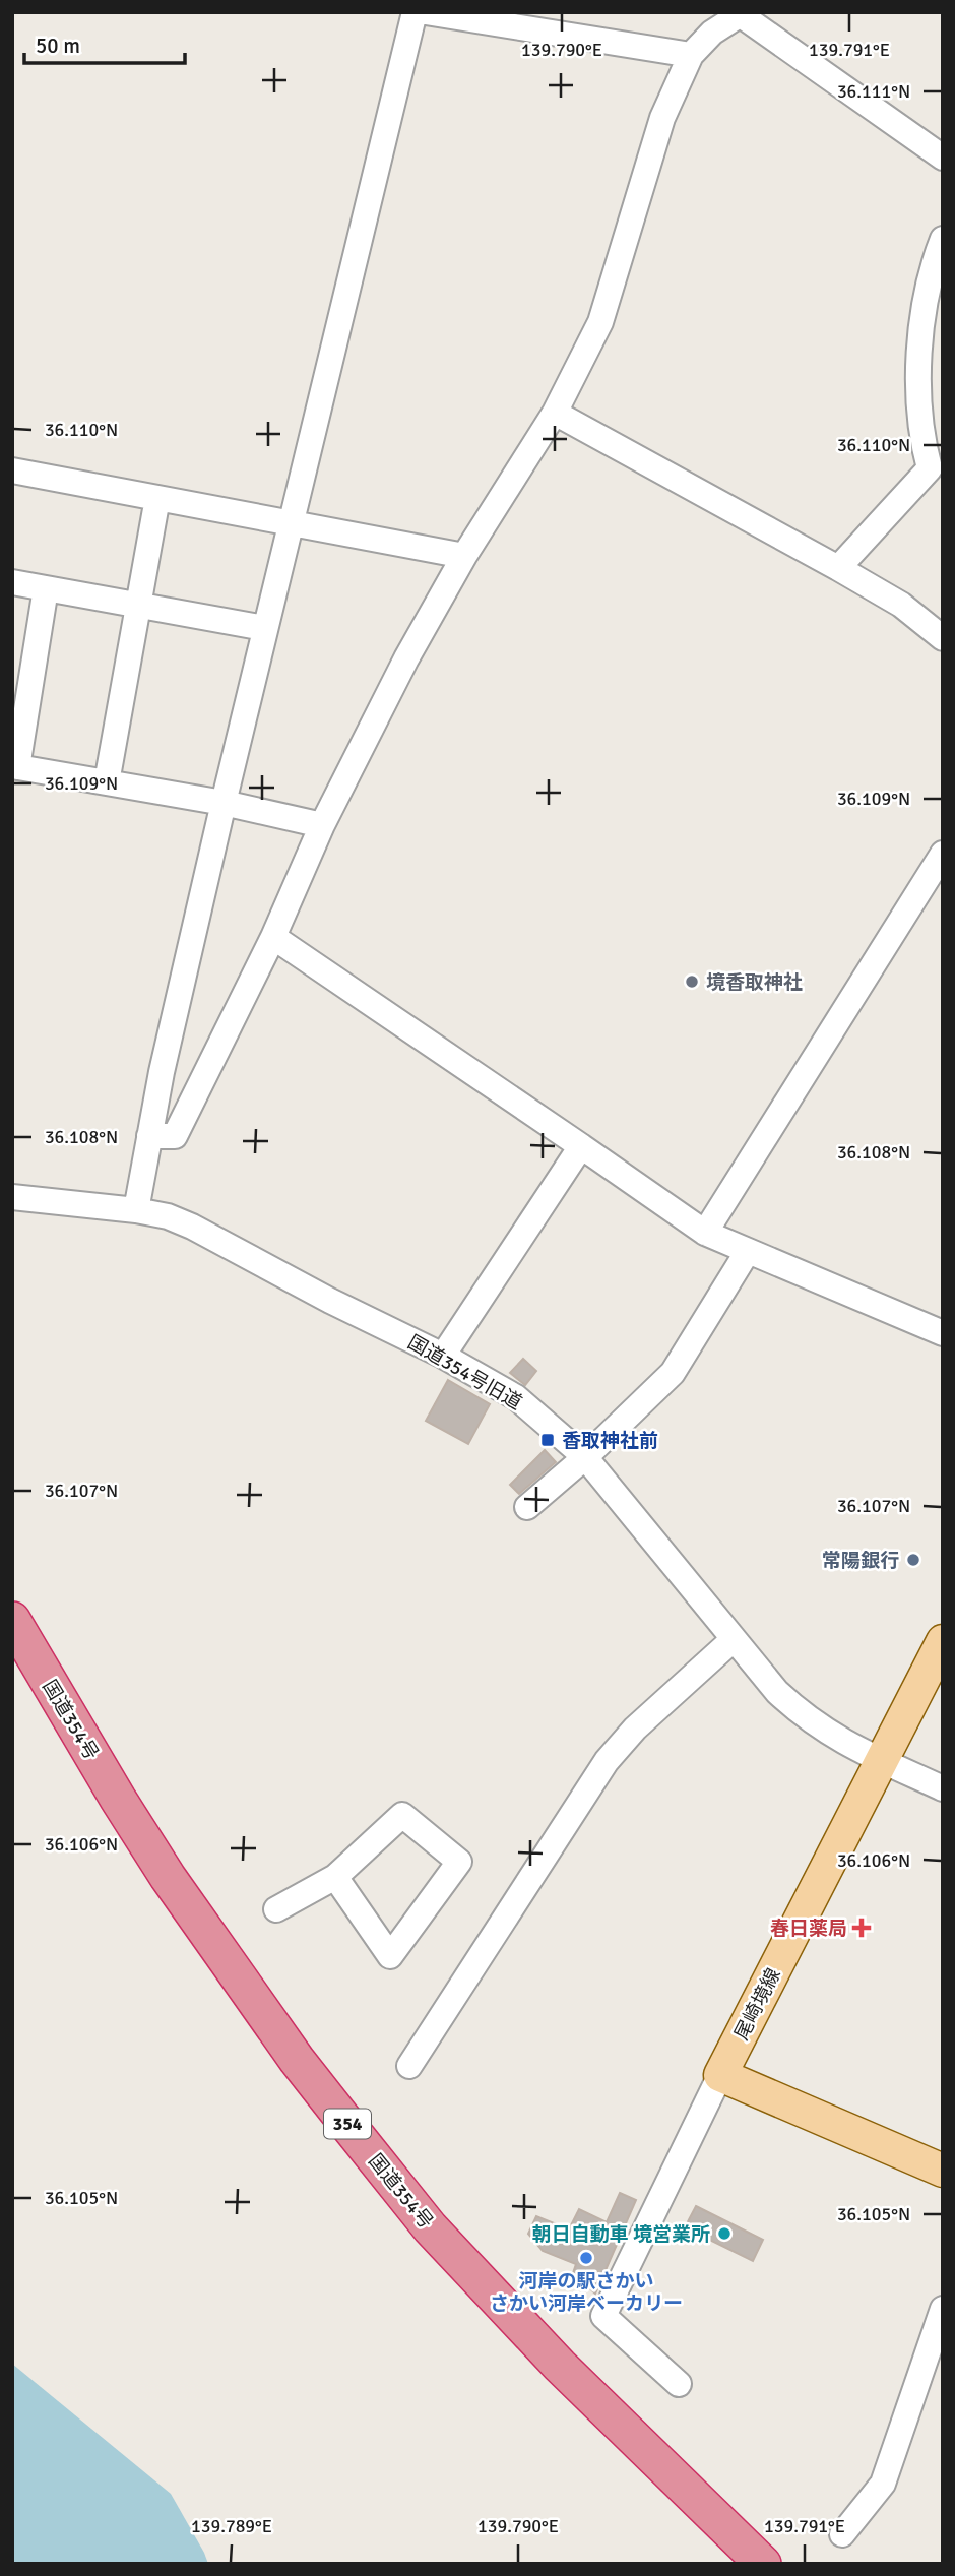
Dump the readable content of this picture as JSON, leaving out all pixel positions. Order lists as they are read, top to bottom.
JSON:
{
  "streets": {
    "highway": ["国道354号", "354"],
    "main road": ["尾崎境線"],
    "street": ["国道354号旧道"]
  },
  "crossings": [
    ["国道354号旧道", "尾崎境線"]
  ],
  "places": {
    "other": [
      "境香取神社",
      "常陽銀行",
      "朝日自動車 境営業所",
      "河岸の駅さかい さかい河岸ベーカリー"
    ],
    "transit": ["香取神社前"],
    "health": ["春日薬局"]
  },
  "scale_bar": "50 m",
  "coordinates": [
    "139.790°E",
    "139.791°E",
    "36.111°N",
    "36.110°N",
    "36.109°N",
    "36.108°N",
    "36.107°N",
    "36.106°N",
    "36.105°N",
    "139.789°E"
  ]
}
